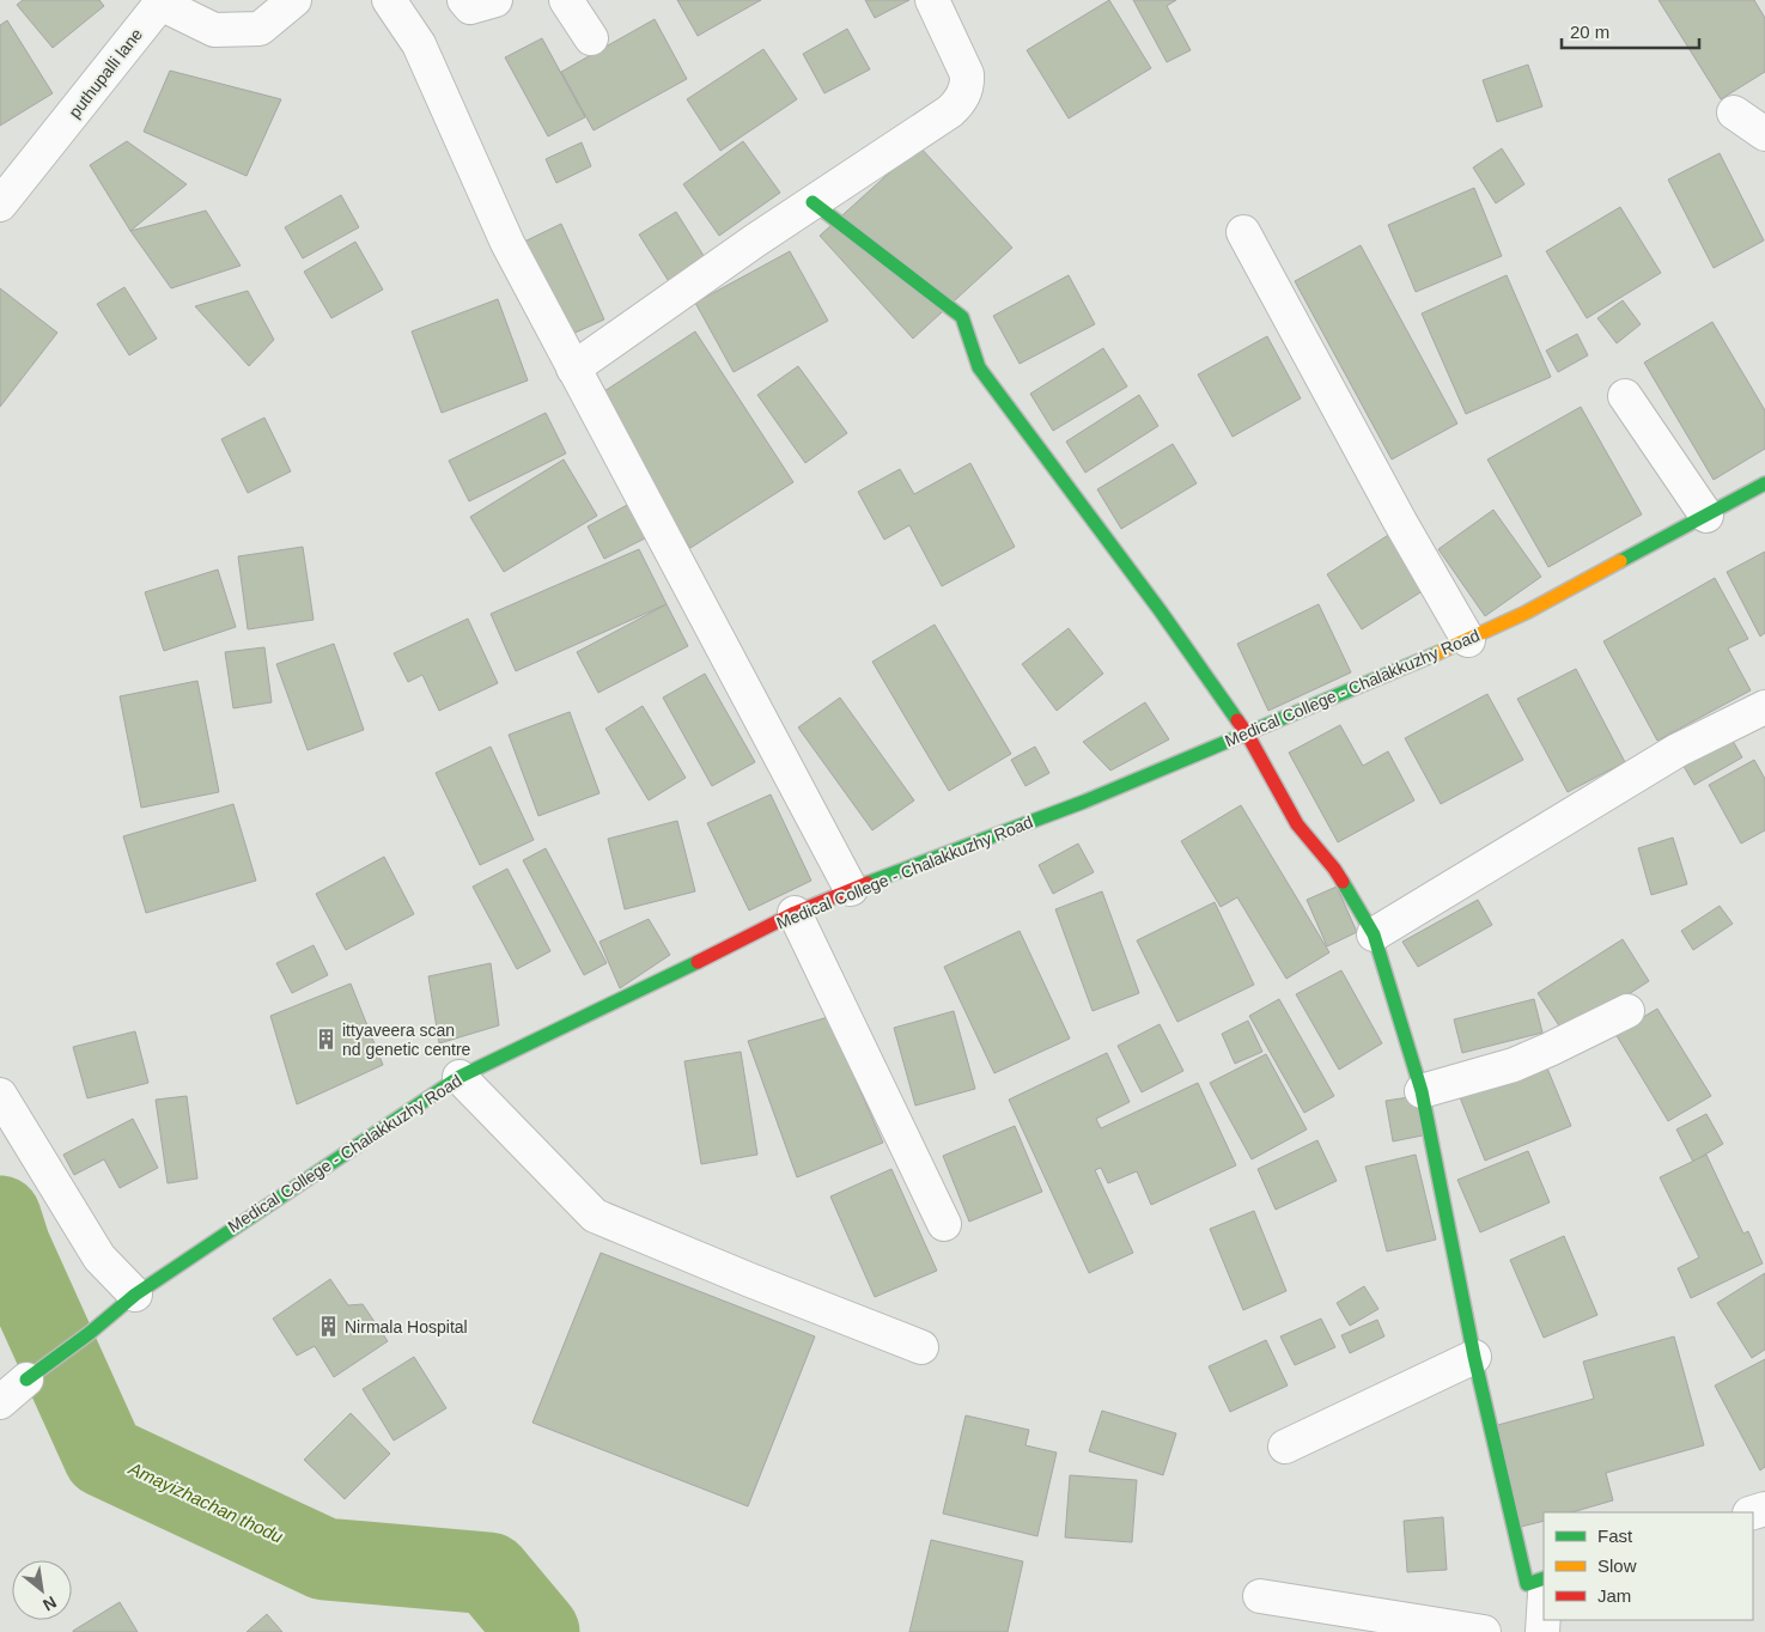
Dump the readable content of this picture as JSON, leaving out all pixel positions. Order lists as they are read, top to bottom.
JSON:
{
  "streets": {
    "street": ["puthupalli lane", "Medical College - Chalakkuzhy Road"]
  },
  "water": ["Amayizhachan thodu"],
  "places": {
    "building": ["ittyaveera scan nd genetic centre", "Nirmala Hospital"]
  },
  "legend": ["Fast", "Slow", "Jam"],
  "scale_bar": "20 m",
  "north": "bottom right"
}
